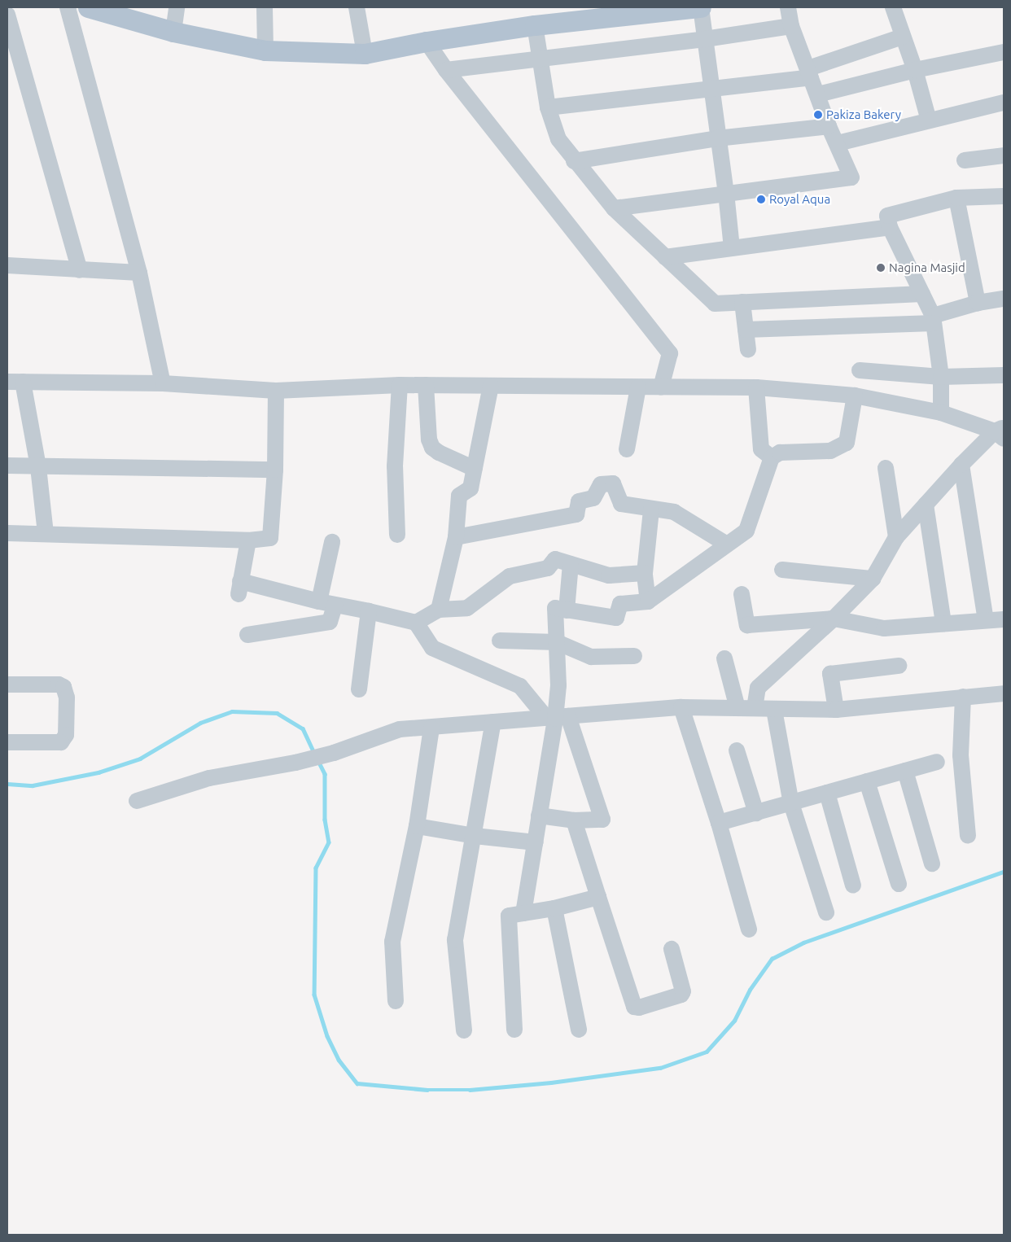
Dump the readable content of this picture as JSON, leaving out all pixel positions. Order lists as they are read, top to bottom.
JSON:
{
  "places": ["Pakiza Bakery", "Royal Aqua", "Nagina Masjid"]
}
